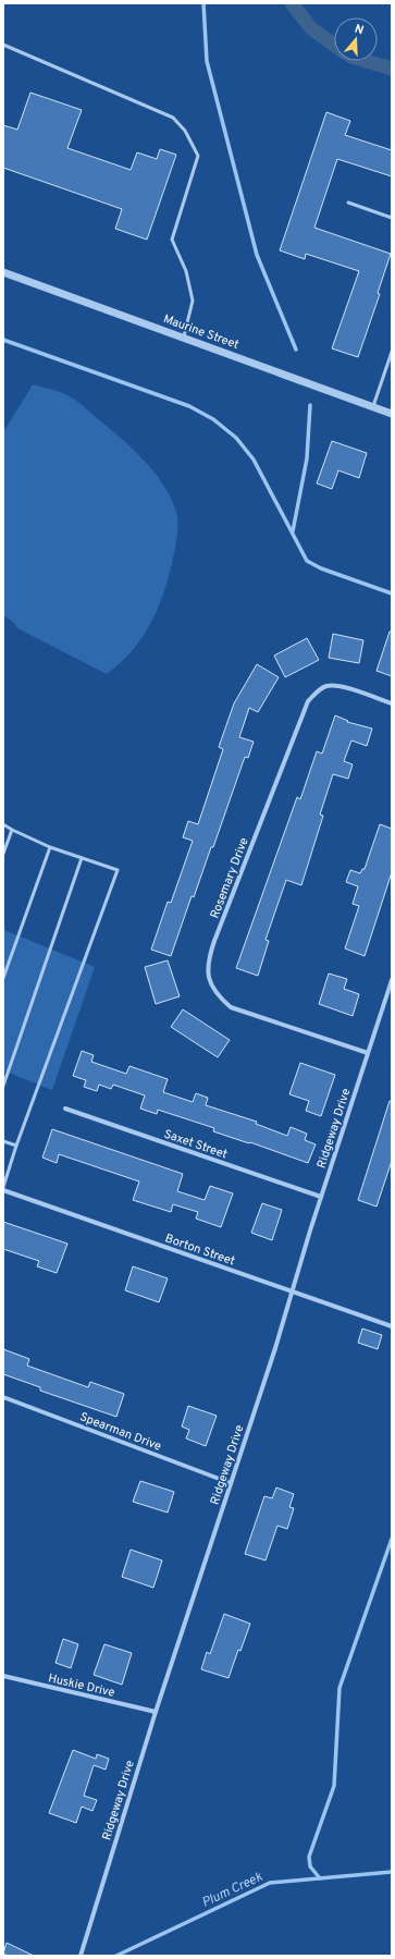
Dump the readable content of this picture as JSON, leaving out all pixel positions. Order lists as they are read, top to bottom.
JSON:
{
  "streets": {
    "street": [
      "Maurine Street",
      "Rosemary Drive",
      "Ridgeway Drive",
      "Saxet Street",
      "Borton Street",
      "Spearman Drive",
      "Huskie Drive"
    ]
  },
  "crossings": [
    ["Rosemary Drive", "Ridgeway Drive"],
    ["Ridgeway Drive", "Saxet Street"],
    ["Ridgeway Drive", "Borton Street"],
    ["Ridgeway Drive", "Spearman Drive"],
    ["Ridgeway Drive", "Huskie Drive"]
  ],
  "water": ["Plum Creek"],
  "north": "top"
}
